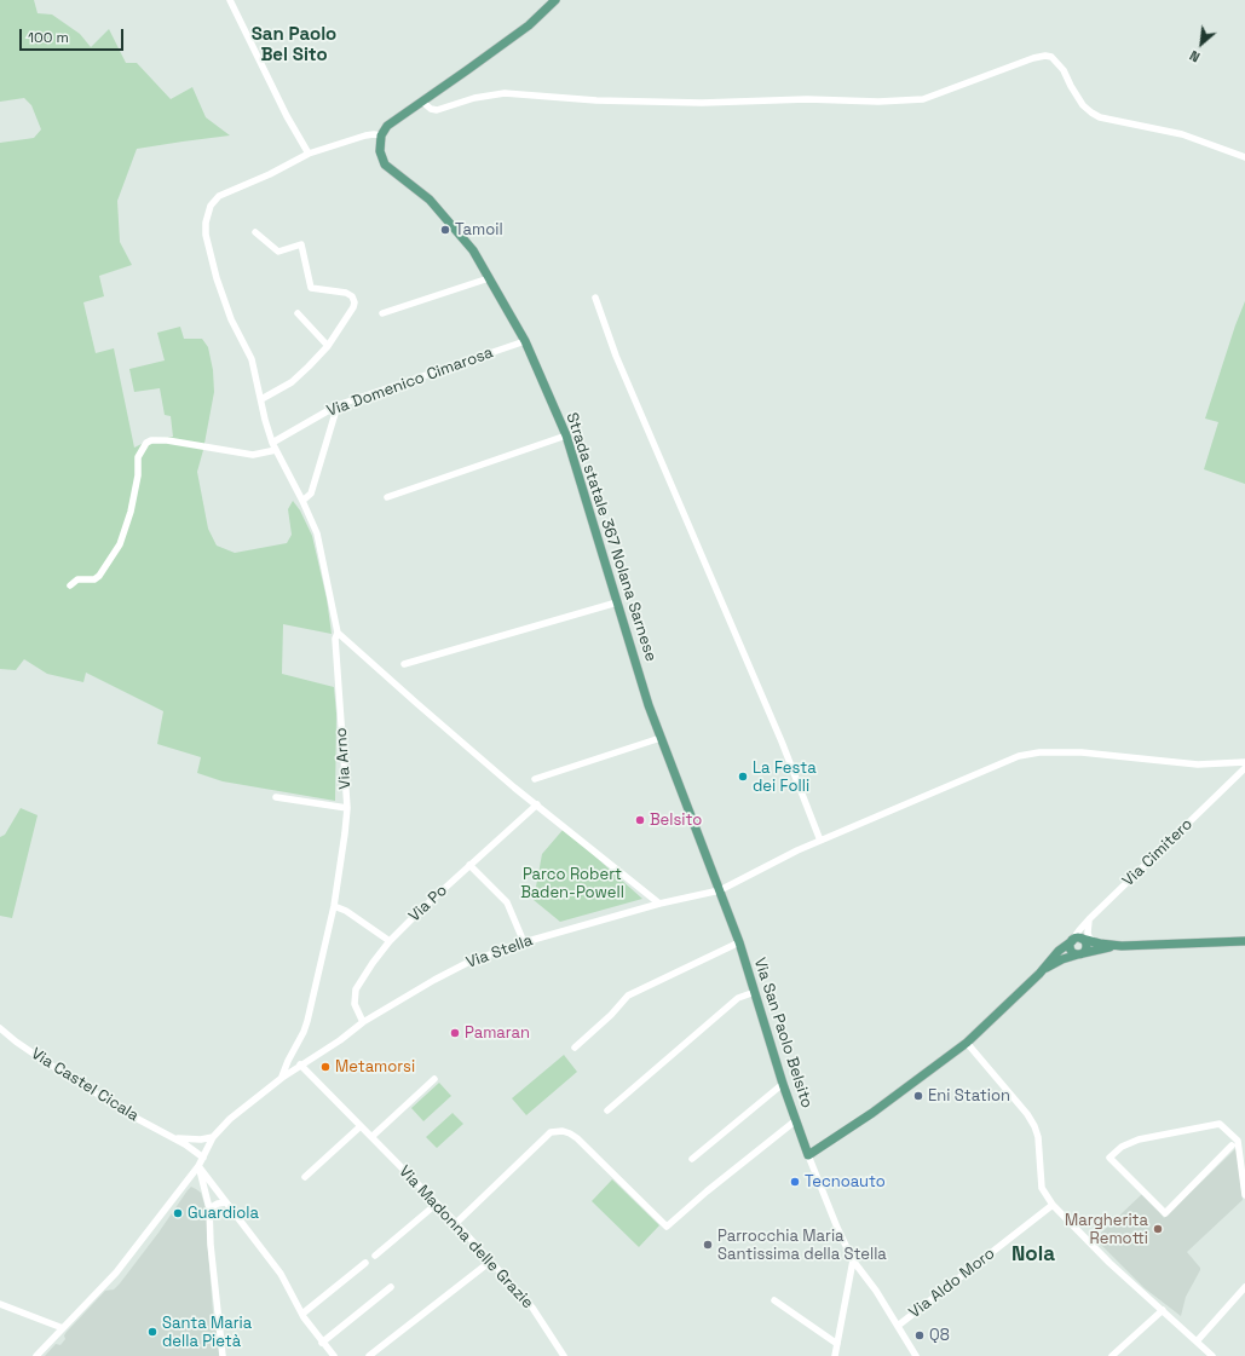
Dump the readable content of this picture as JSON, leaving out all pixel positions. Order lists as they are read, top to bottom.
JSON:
{
  "streets": {
    "main road": ["Strada statale 367 Nolana Sarnese", "Via San Paolo Belsito"],
    "street": [
      "Via Domenico Cimarosa",
      "Via Arno",
      "Via Cimitero",
      "Via Po",
      "Via Stella",
      "Via Castel Cicala",
      "Via Madonna delle Grazie",
      "Via Aldo Moro"
    ]
  },
  "crossings": [
    ["Via Domenico Cimarosa", "Strada statale 367 Nolana Sarnese"],
    ["Via Domenico Cimarosa", "Via Arno"],
    ["Strada statale 367 Nolana Sarnese", "Via Arno"],
    ["Strada statale 367 Nolana Sarnese", "Via San Paolo Belsito"],
    ["Via Arno", "Via Stella"],
    ["Via Po", "Via Stella"],
    ["Via Stella", "Via San Paolo Belsito"],
    ["Via Stella", "Via Madonna delle Grazie"],
    ["Via San Paolo Belsito", "Via Aldo Moro"]
  ],
  "districts": ["San Paolo Bel Sito", "Nola"],
  "parks": ["Parco Robert Baden-Powell"],
  "places": [
    "Tamoil",
    "La Festa dei Folli",
    "Belsito",
    "Pamaran",
    "Metamorsi",
    "Eni Station",
    "Tecnoauto",
    "Guardiola",
    "Margherita Remotti",
    "Parrocchia Maria Santissima della Stella",
    "Santa Maria della Pietà",
    "Q8"
  ],
  "scale_bar": "100 m",
  "north": "bottom left"
}
